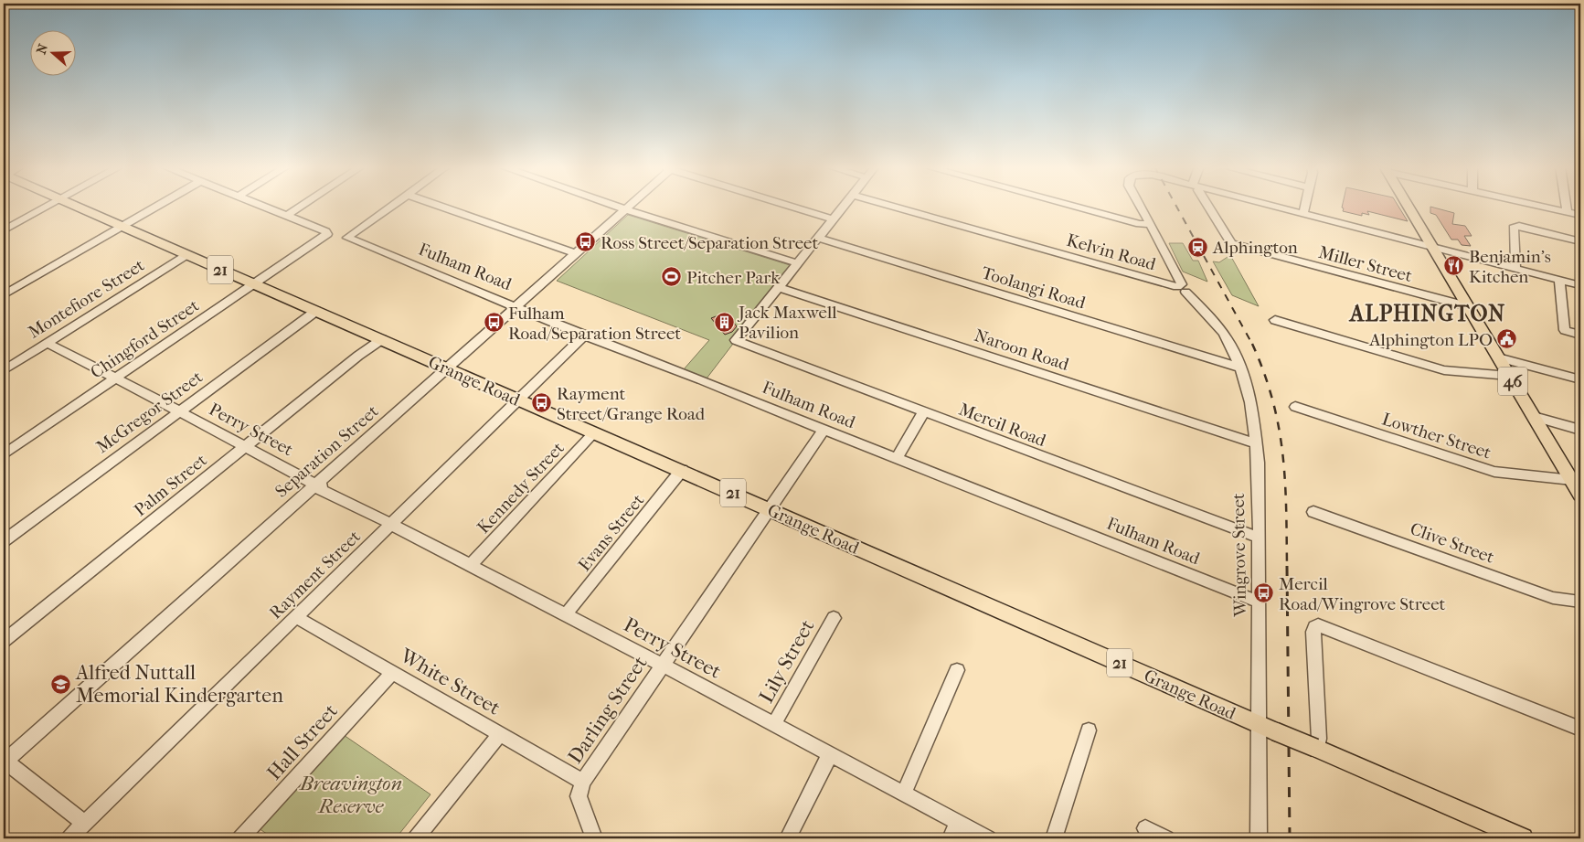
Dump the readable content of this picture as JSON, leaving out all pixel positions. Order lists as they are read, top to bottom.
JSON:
{
  "streets": {
    "main road": ["21", "Grange Road", "46"],
    "street": [
      "Kelvin Road",
      "Miller Street",
      "Fulham Road",
      "Toolangi Road",
      "Montefiore Street",
      "Chingford Street",
      "Naroon Road",
      "McGregor Street",
      "Mercil Road",
      "Perry Street",
      "Lowther Street",
      "Separation Street",
      "Palm Street",
      "Kennedy Street",
      "Evans Street",
      "Clive Street",
      "Wingrove Street",
      "Rayment Street",
      "Lily Street",
      "White Street",
      "Darling Street",
      "Hall Street"
    ]
  },
  "crossings": [
    ["Kelvin Road", "Wingrove Street"],
    ["Miller Street", "46"],
    ["Fulham Road", "Separation Street"],
    ["Fulham Road", "Wingrove Street"],
    ["Fulham Road", "Rayment Street"],
    ["Fulham Road", "Darling Street"],
    ["Toolangi Road", "Wingrove Street"],
    ["Montefiore Street", "Grange Road"],
    ["Montefiore Street", "Perry Street"],
    ["Chingford Street", "Grange Road"],
    ["Chingford Street", "Perry Street"],
    ["Naroon Road", "Mercil Road"],
    ["Naroon Road", "Wingrove Street"],
    ["Grange Road", "McGregor Street"],
    ["Grange Road", "Separation Street"],
    ["Grange Road", "Palm Street"],
    ["Grange Road", "Kennedy Street"],
    ["Grange Road", "Evans Street"],
    ["Grange Road", "Wingrove Street"],
    ["Grange Road", "Rayment Street"],
    ["Grange Road", "Darling Street"],
    ["46", "Lowther Street"],
    ["McGregor Street", "Perry Street"],
    ["Mercil Road", "Wingrove Street"],
    ["Perry Street", "Separation Street"],
    ["Perry Street", "Palm Street"],
    ["Perry Street", "Kennedy Street"],
    ["Perry Street", "Evans Street"],
    ["Perry Street", "Rayment Street"],
    ["Perry Street", "Lily Street"],
    ["Perry Street", "Darling Street"],
    ["Rayment Street", "White Street"],
    ["White Street", "Darling Street"],
    ["White Street", "Hall Street"]
  ],
  "districts": ["ALPHINGTON"],
  "parks": ["Breavington Reserve"],
  "places": {
    "bus stop": [
      "Ross Street/Separation Street",
      "Fulham Road/Separation Street",
      "Rayment Street/Grange Road",
      "Mercil Road/Wingrove Street"
    ],
    "station": ["Alphington"],
    "restaurant": ["Benjamin's Kitchen"],
    "sports": ["Pitcher Park"],
    "building": ["Jack Maxwell Pavilion"],
    "public building": ["Alphington LPO"],
    "school or university": ["Alfred Nuttall Memorial Kindergarten"]
  },
  "north": "left"
}
